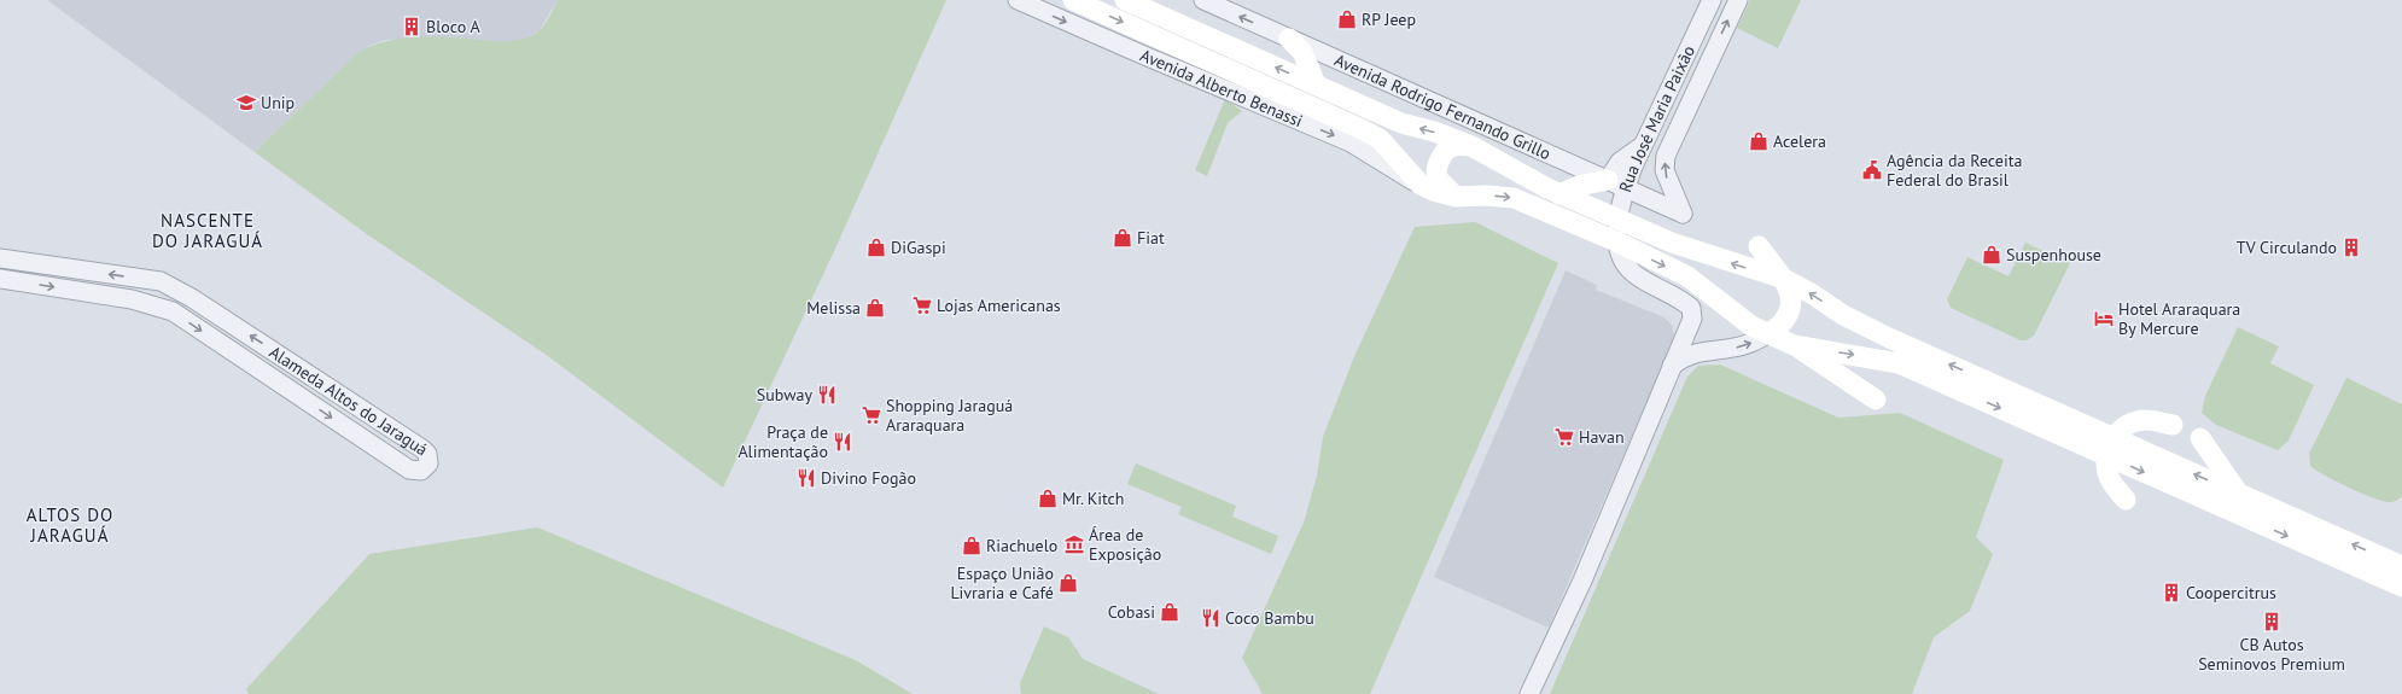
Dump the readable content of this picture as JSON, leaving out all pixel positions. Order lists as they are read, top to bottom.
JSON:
{
  "streets": {
    "street": [
      "Avenida Alberto Benassi",
      "Avenida Rodrigo Fernando Grillo",
      "Rua José Maria Paixão",
      "Alameda Altos do Jaraguá"
    ]
  },
  "crossings": [
    ["Avenida Rodrigo Fernando Grillo", "Rua José Maria Paixão"]
  ],
  "one_way": ["Avenida Alberto Benassi"],
  "districts": ["NASCENTE DO JARAGUÁ", "ALTOS DO JARAGUÁ"],
  "places": {
    "shop": [
      "RP Jeep",
      "Acelera",
      "Fiat",
      "DiGaspi",
      "Suspenhouse",
      "Melissa",
      "Mr. Kitch",
      "Riachuelo",
      "Espaço União Livraria e Café",
      "Cobasi"
    ],
    "building": [
      "Bloco A",
      "TV Circulando",
      "Coopercitrus",
      "CB Autos Seminovos Premium"
    ],
    "school or university": ["Unip"],
    "public building": ["Agência da Receita Federal do Brasil"],
    "supermarket": ["Lojas Americanas", "Shopping Jaraguá Araraquara", "Havan"],
    "hotel": ["Hotel Araraquara By Mercure"],
    "restaurant": [
      "Subway",
      "Praça de Alimentação",
      "Divino Fogão",
      "Coco Bambu"
    ],
    "museum": ["Área de Exposição"]
  }
}
